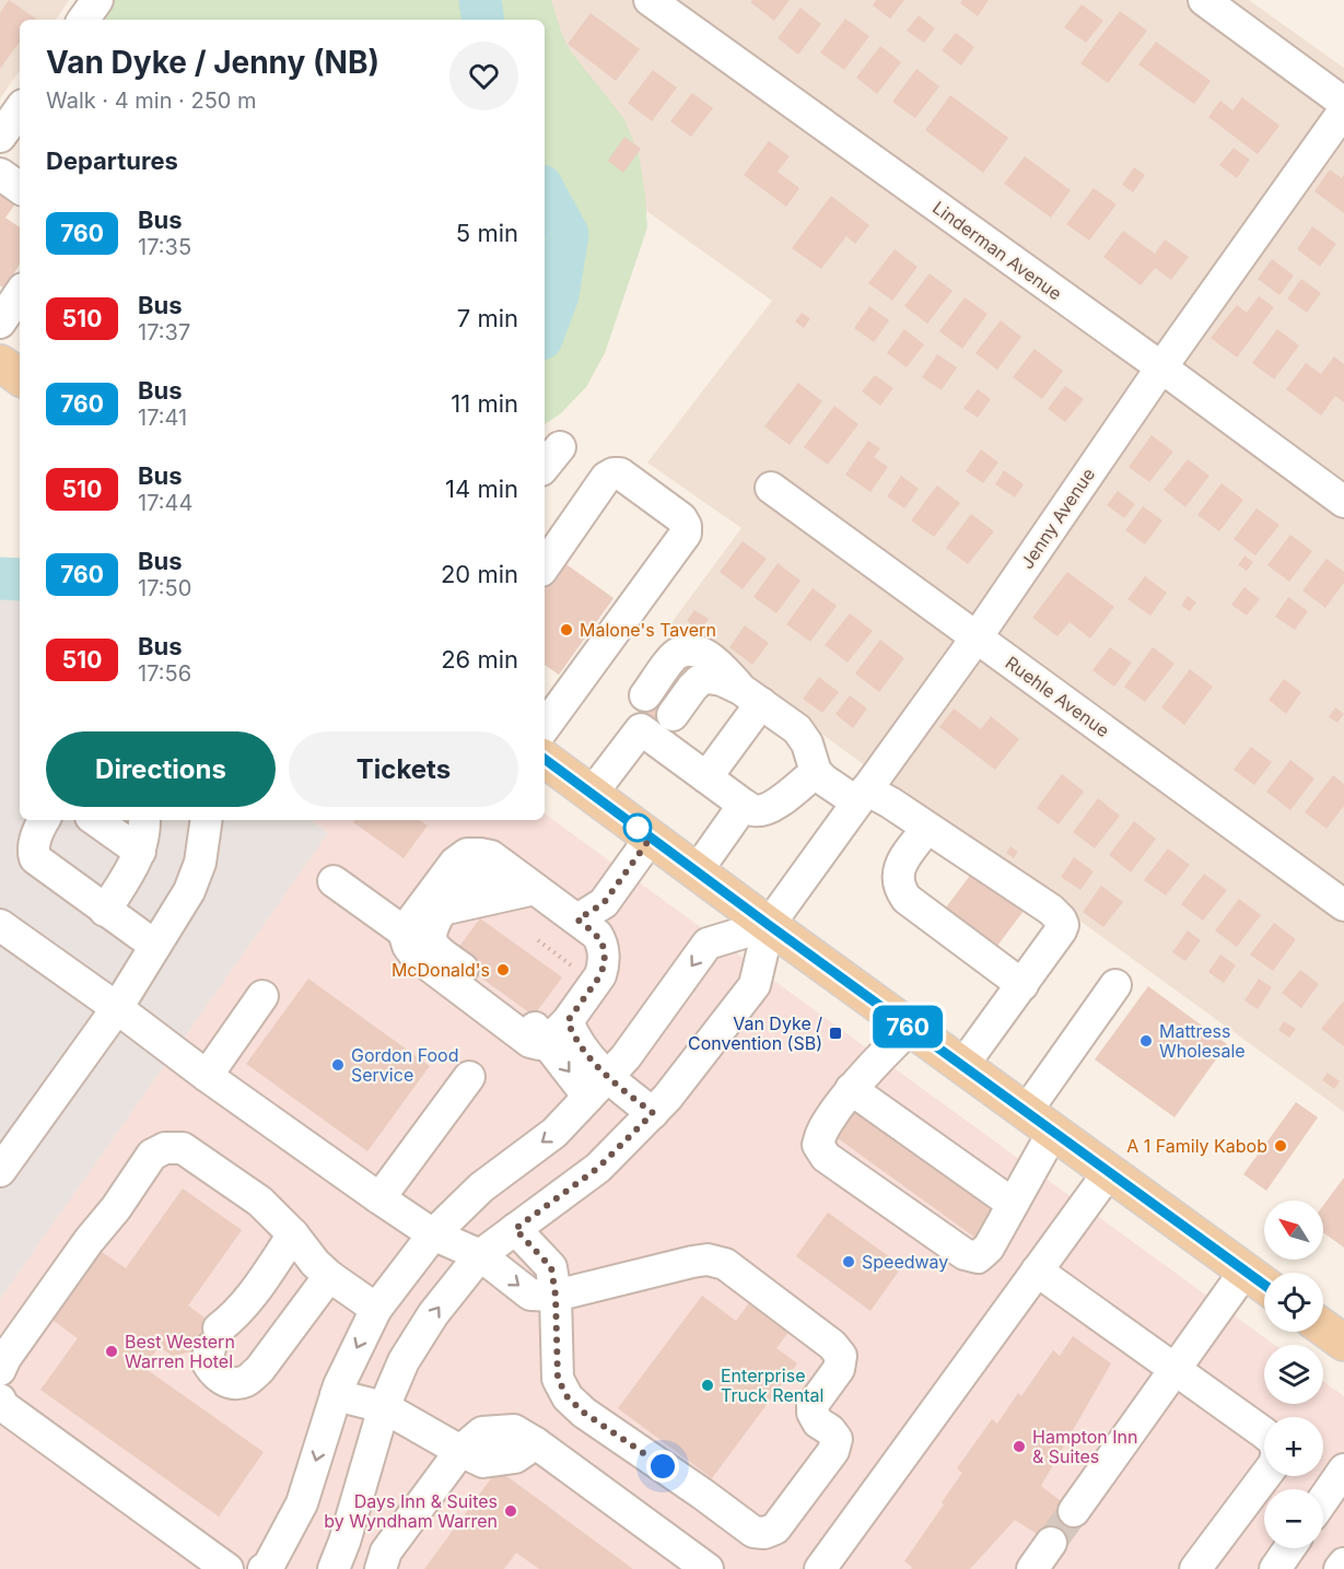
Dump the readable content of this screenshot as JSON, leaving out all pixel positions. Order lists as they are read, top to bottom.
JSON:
{
  "streets": {
    "street": ["Linderman Avenue", "Jenny Avenue", "Ruehle Avenue"]
  },
  "crossings": [
    ["Linderman Avenue", "Jenny Avenue"],
    ["Jenny Avenue", "Ruehle Avenue"]
  ],
  "places": {
    "other": [
      "Malone's Tavern",
      "McDonald's",
      "Mattress Wholesale",
      "Gordon Food Service",
      "A 1 Family Kabob",
      "Speedway",
      "Best Western Warren Hotel",
      "Enterprise Truck Rental",
      "Hampton Inn & Suites",
      "Days Inn & Suites by Wyndham Warren"
    ],
    "transit": ["Van Dyke / Convention (SB)"]
  },
  "lines": ["bus line 760"],
  "north": "top left",
  "page": {
    "on_map": "760",
    "heading": [
      ["Van Dyke / Jenny (NB)", "Walk · 4 min · 250 m"],
      "Departures"
    ],
    "list": [
      {
        "mark": "760",
        "name": "Bus",
        "note": "17:35",
        "value": "5 min"
      },
      {
        "mark": "510",
        "name": "Bus",
        "note": "17:37",
        "value": "7 min"
      },
      {
        "mark": "760",
        "name": "Bus",
        "note": "17:41",
        "value": "11 min"
      },
      {
        "mark": "510",
        "name": "Bus",
        "note": "17:44",
        "value": "14 min"
      },
      {
        "mark": "760",
        "name": "Bus",
        "note": "17:50",
        "value": "20 min"
      },
      {
        "mark": "510",
        "name": "Bus",
        "note": "17:56",
        "value": "26 min"
      }
    ],
    "buttons": ["Directions", "Tickets"],
    "map_buttons": ["+", "−"]
  }
}
